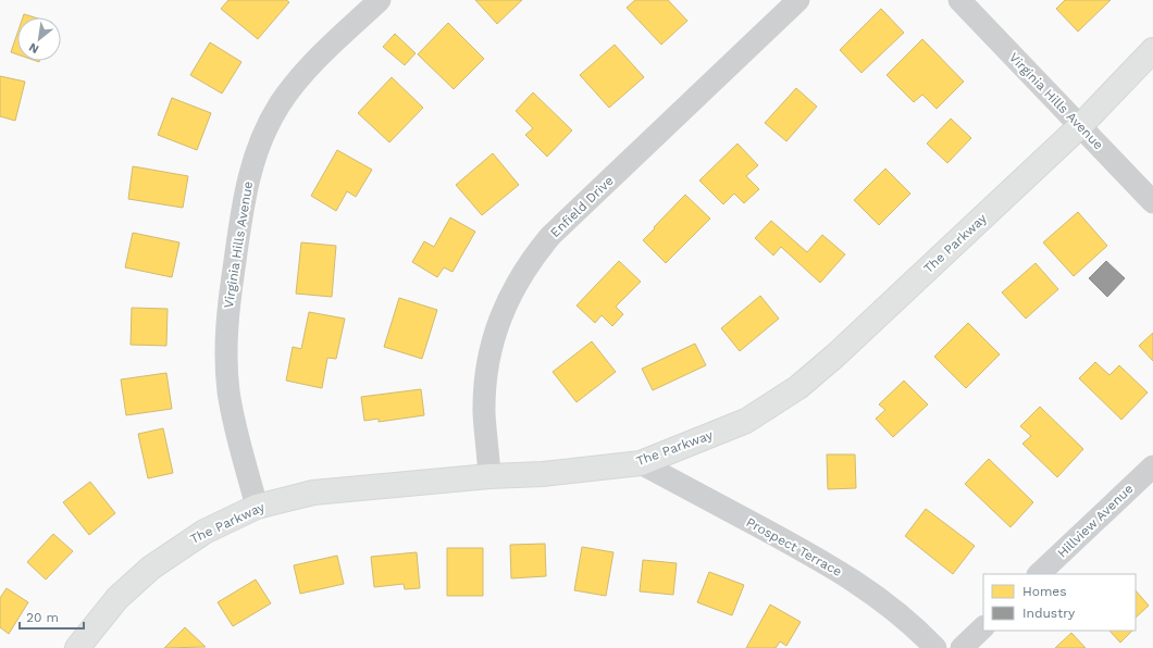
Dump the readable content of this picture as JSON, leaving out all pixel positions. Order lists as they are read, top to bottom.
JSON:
{
  "streets": {
    "street": [
      "Virginia Hills Avenue",
      "Enfield Drive",
      "The Parkway",
      "Hillview Avenue",
      "Prospect Terrace"
    ]
  },
  "crossings": [
    ["Virginia Hills Avenue", "The Parkway"],
    ["Enfield Drive", "The Parkway"],
    ["The Parkway", "Prospect Terrace"]
  ],
  "legend": ["Homes", "Industry"],
  "scale_bar": "20 m",
  "north": "bottom left"
}
